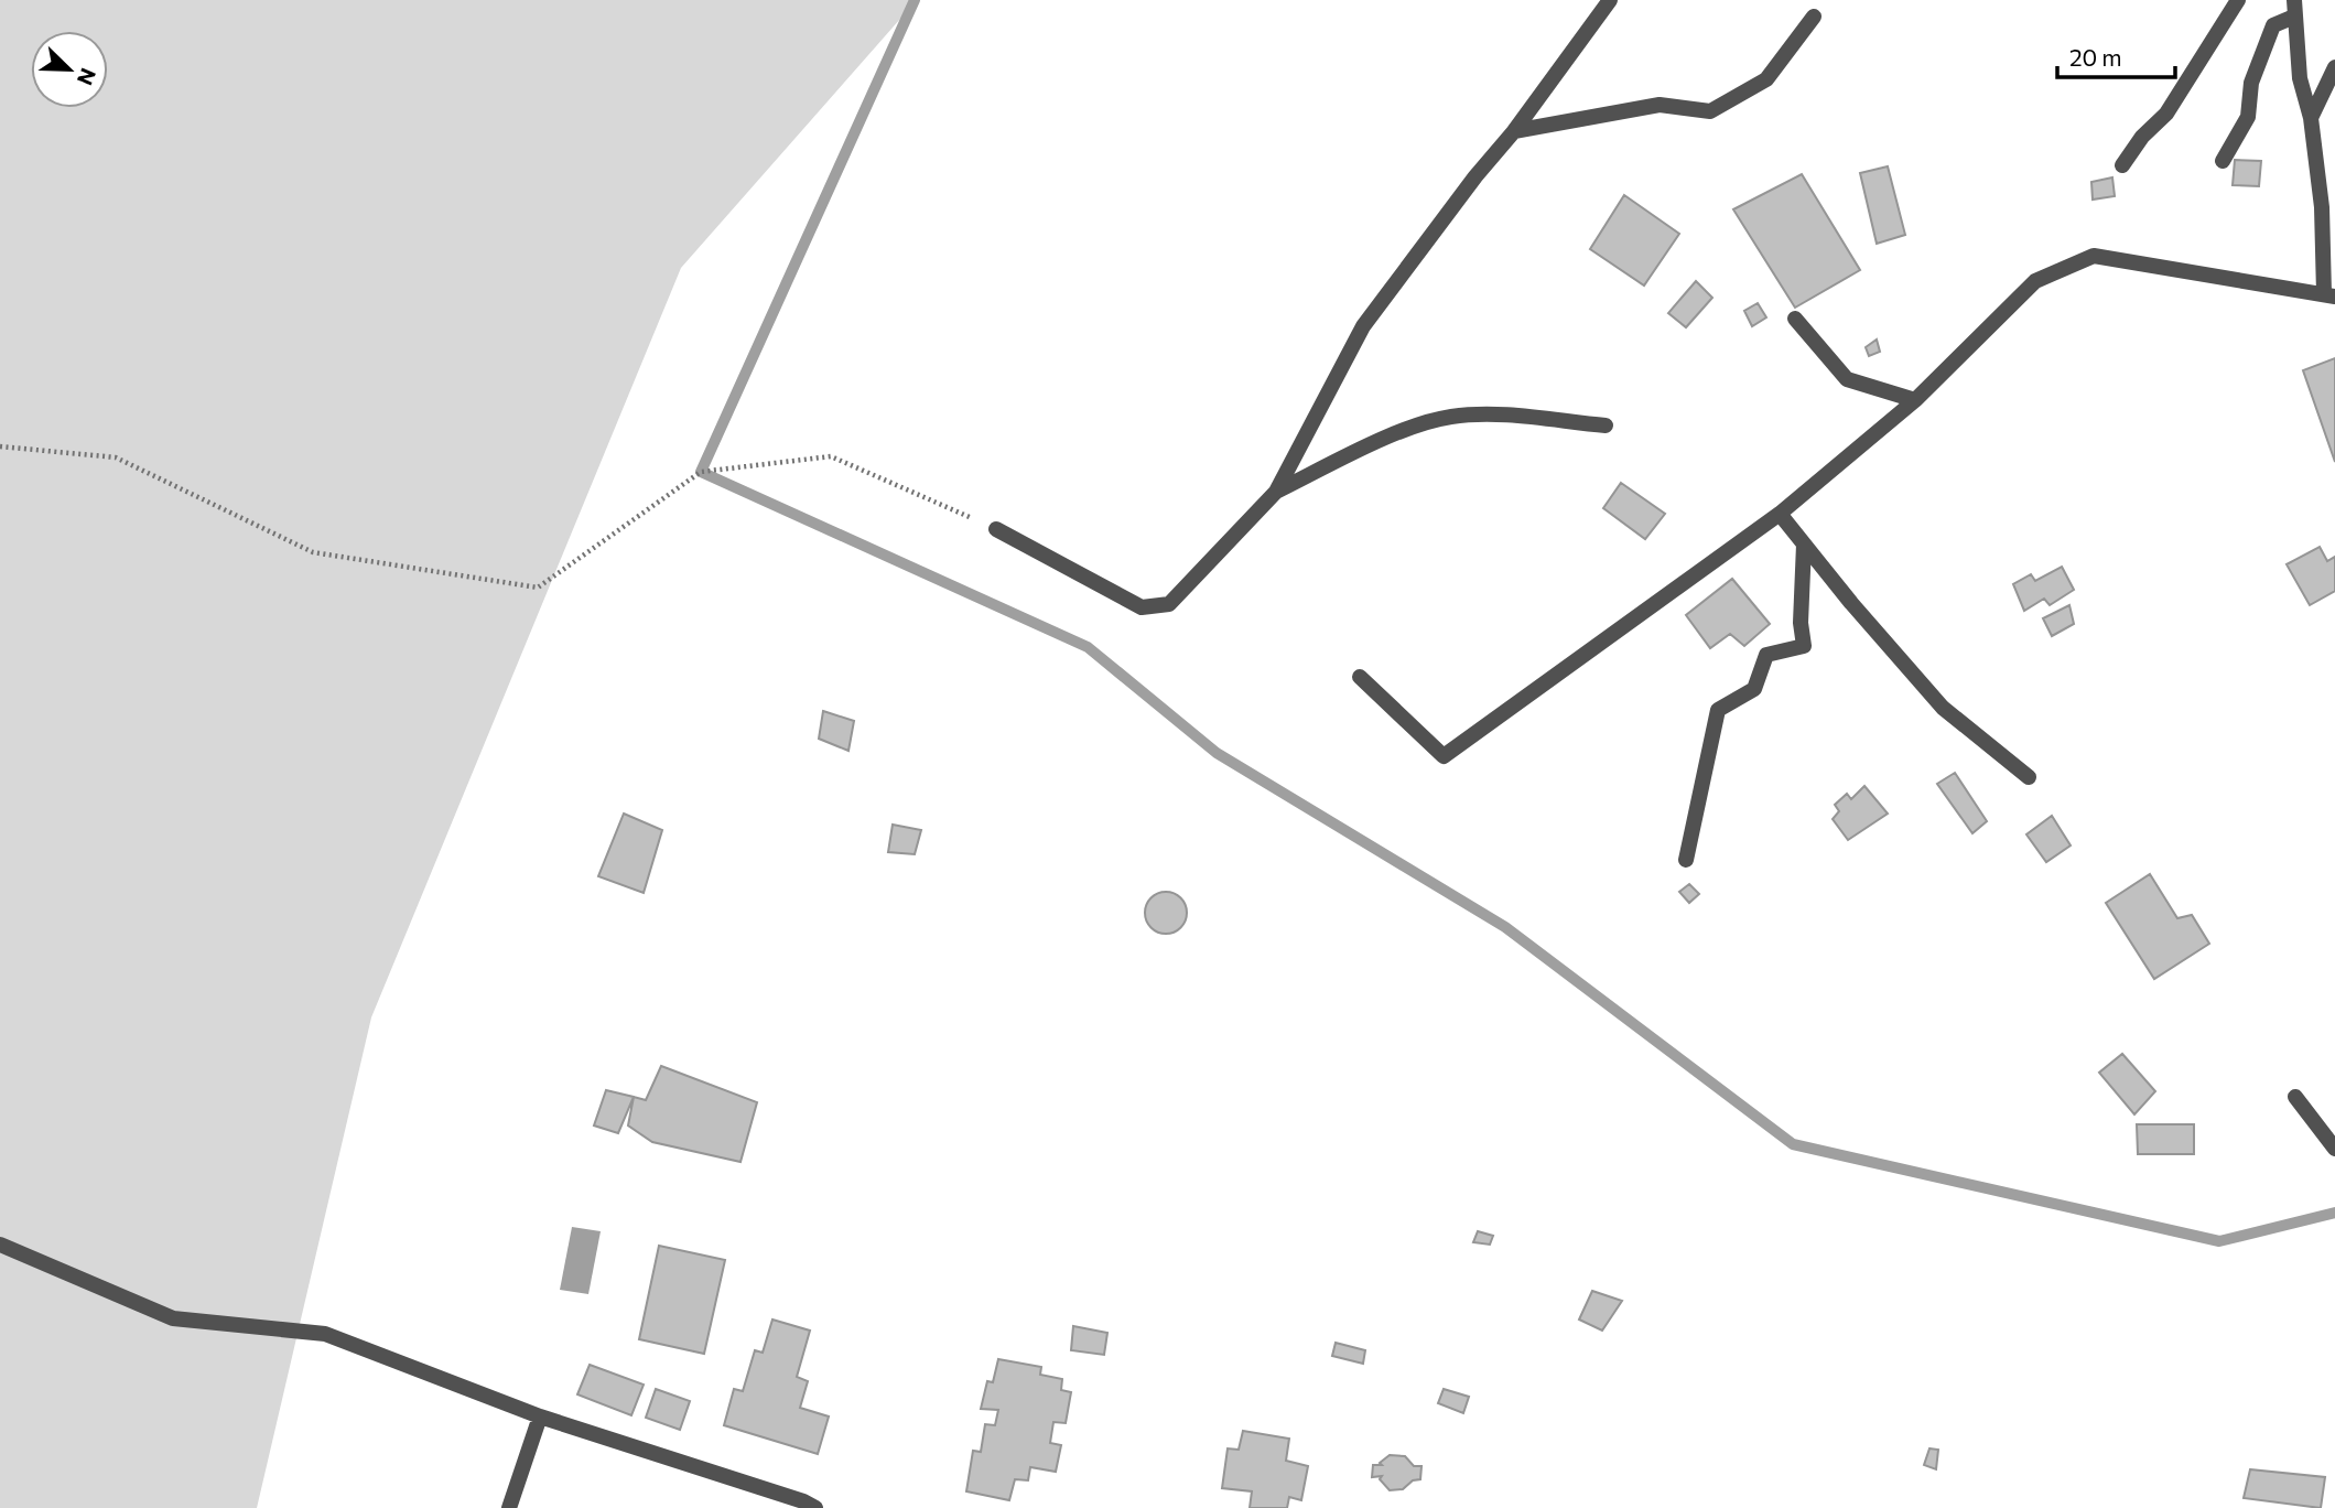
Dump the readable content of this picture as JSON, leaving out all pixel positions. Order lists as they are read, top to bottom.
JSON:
{
  "scale_bar": "20 m",
  "north": "bottom right"
}
